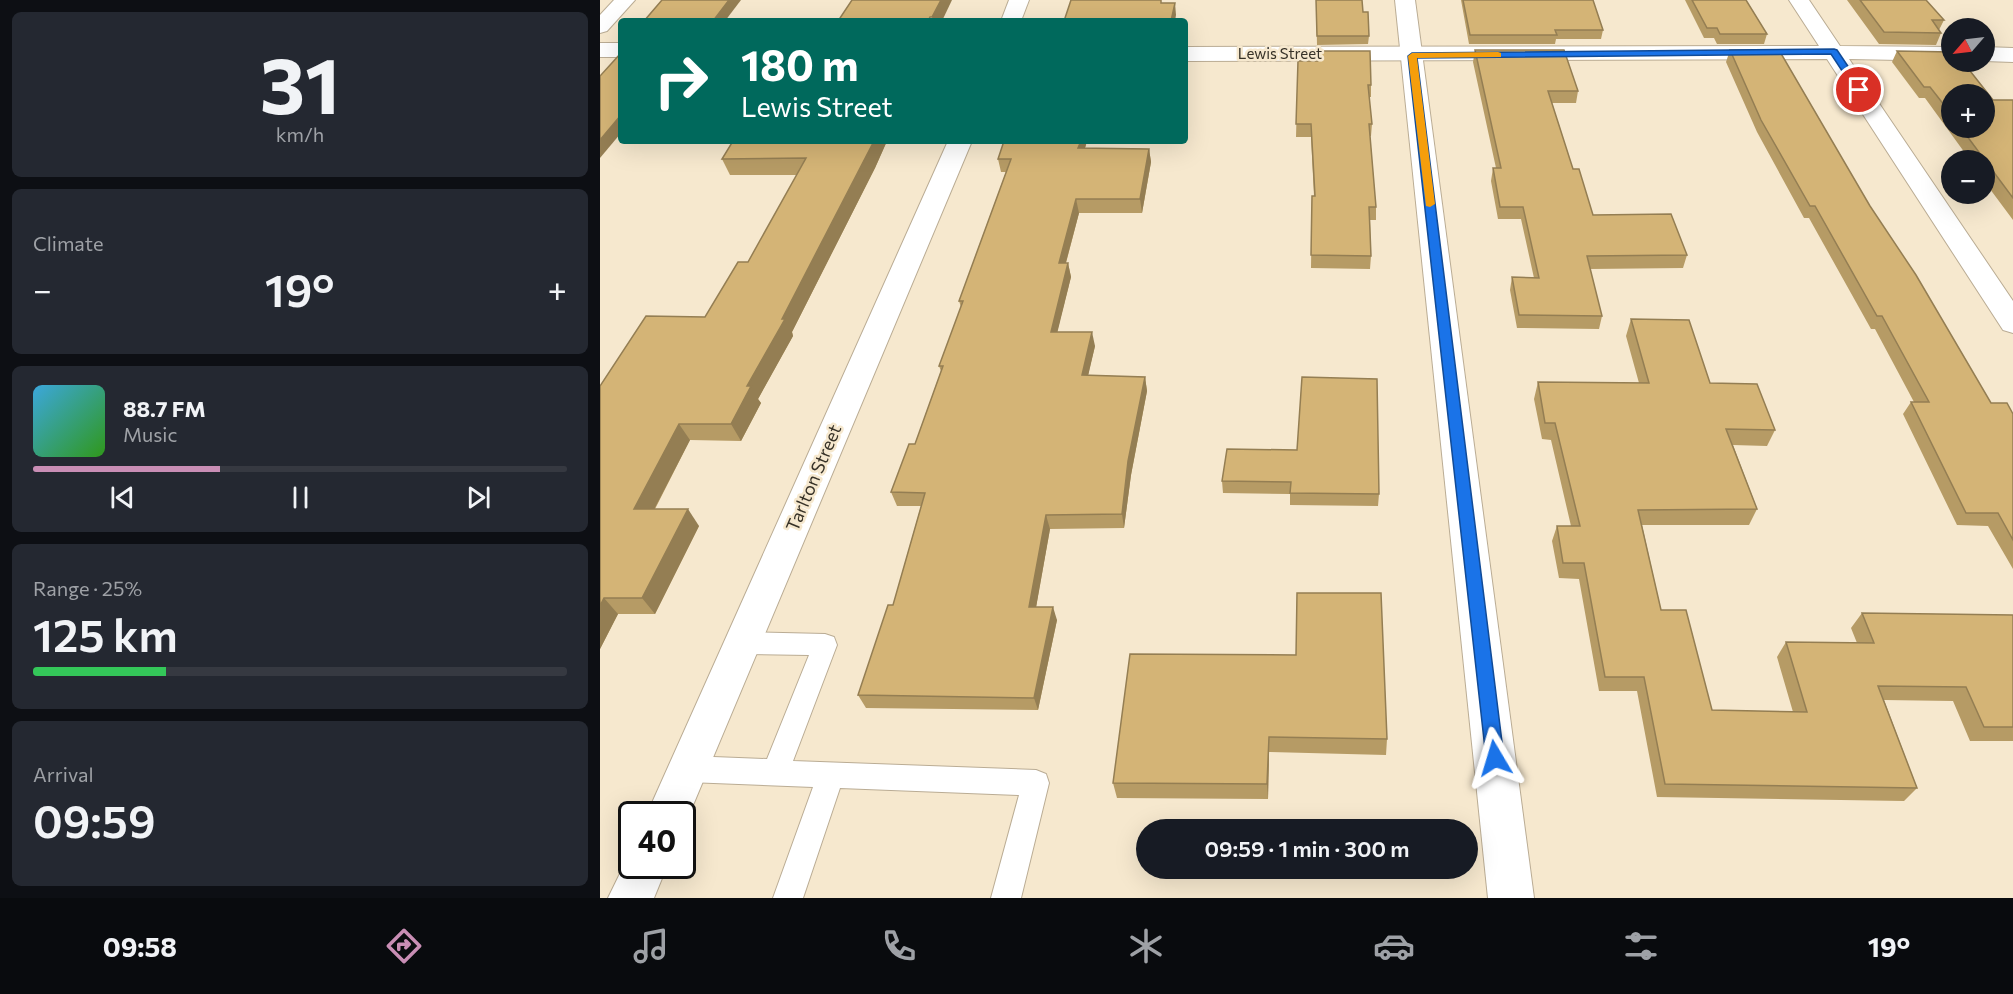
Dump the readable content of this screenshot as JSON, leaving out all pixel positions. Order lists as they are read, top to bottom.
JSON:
{
  "streets": {
    "street": ["Lewis Street", "Tarlton Street"]
  },
  "north": "bottom left",
  "page": {
    "tile": [
      ["31", "km/h"],
      "Climate",
      ["Range · 25%", "125 km"],
      ["Arrival", "09:59"]
    ],
    "map_buttons": ["+", "−"],
    "turn": ["180 m", "Lewis Street"],
    "heat": ["−", "19°", "+"],
    "song": ["88.7 FM", "Music"],
    "limit": "40",
    "trip": "09:59 · 1 min · 300 m",
    "tabs": ["09:58", "19°"]
  }
}
